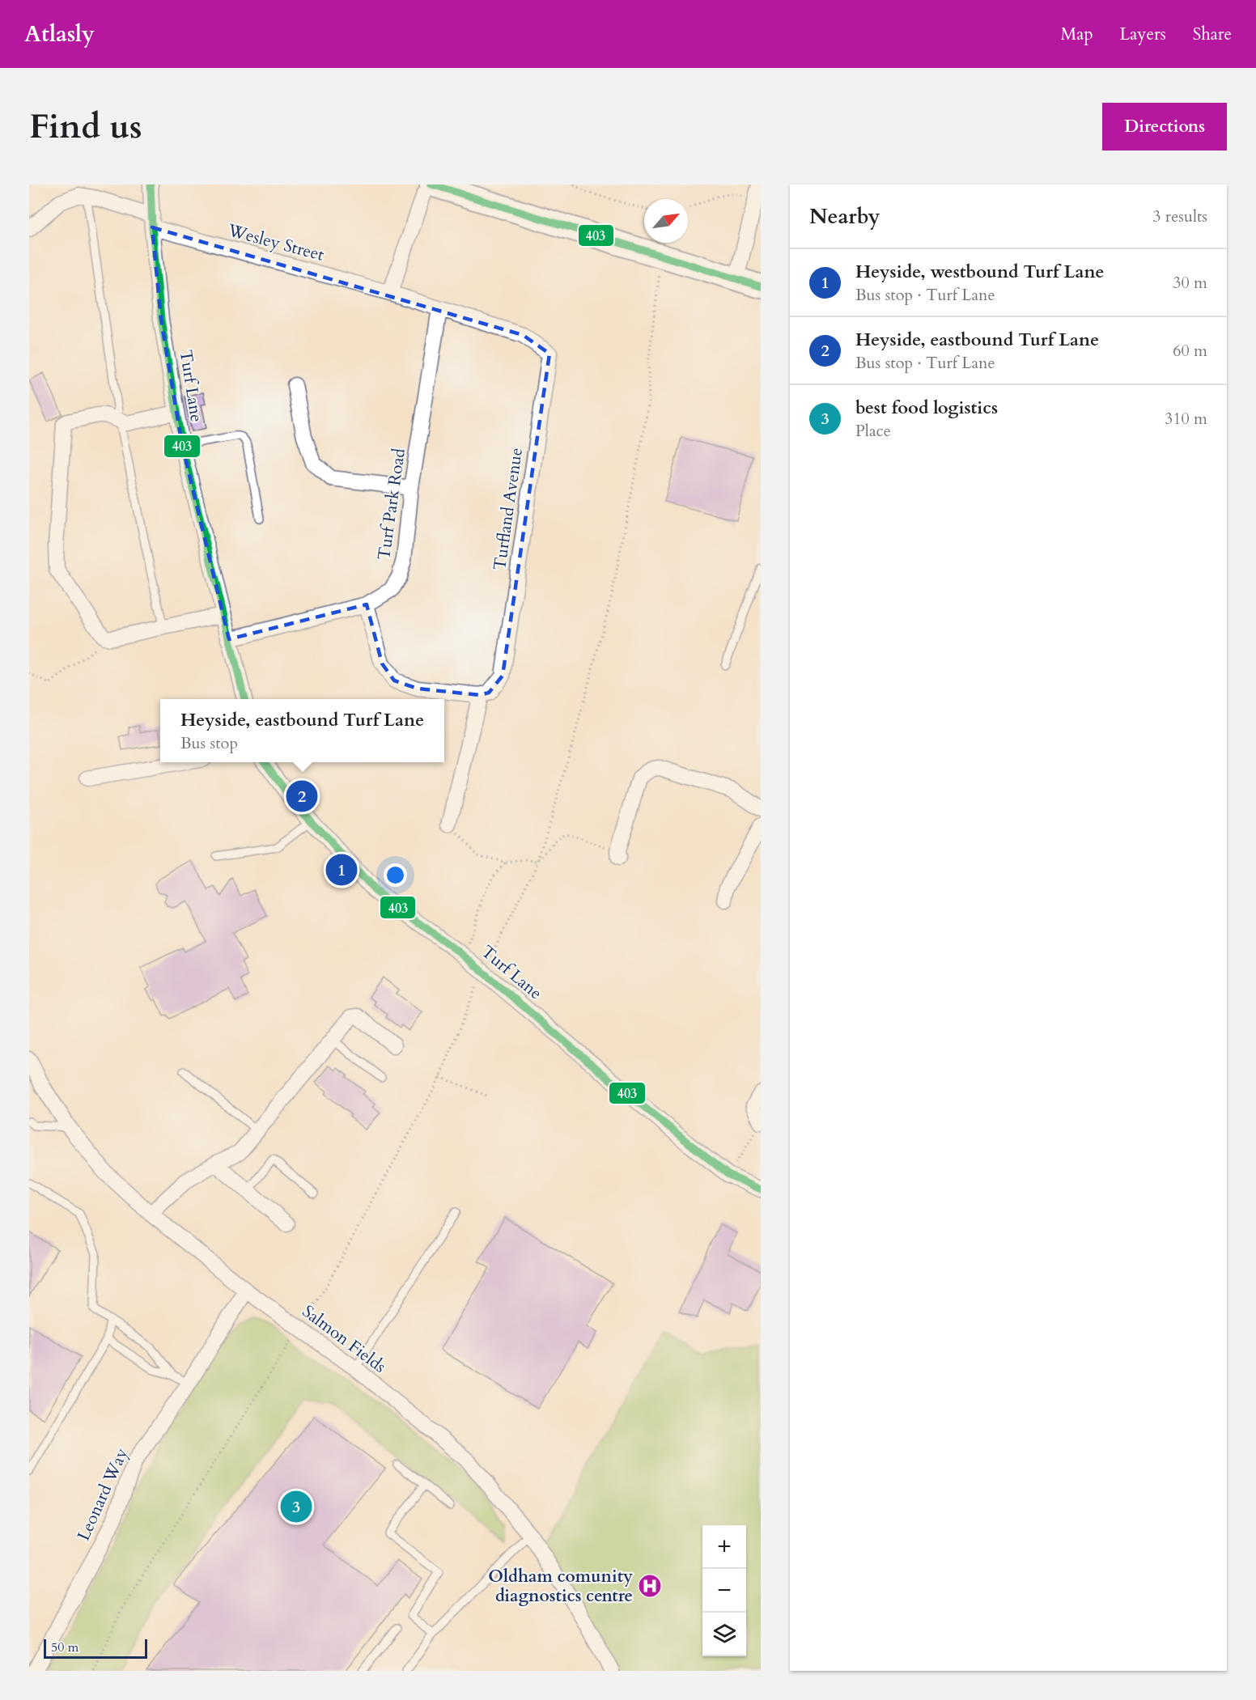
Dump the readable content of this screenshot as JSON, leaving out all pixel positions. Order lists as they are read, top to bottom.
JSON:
{
  "streets": {
    "street": [
      "Wesley Street",
      "Turf Lane",
      "Turf Park Road",
      "Turfland Avenue",
      "Salmon Fields",
      "Leonard Way"
    ]
  },
  "crossings": [
    ["Wesley Street", "Turf Lane"],
    ["Wesley Street", "Turfland Avenue"],
    ["Turf Lane", "Turf Park Road"],
    ["Turf Park Road", "Turfland Avenue"],
    ["Salmon Fields", "Leonard Way"]
  ],
  "places": {
    "hospital": ["Oldham comunity diagnostics centre"]
  },
  "lines": ["transit line 403"],
  "scale_bar": "50 m",
  "north": "top right",
  "page": {
    "header": "Atlasly",
    "nav": ["Map", "Layers", "Share"],
    "buttons": "Directions",
    "title": "Find us",
    "heading": ["Nearby", "3 results"],
    "list": [
      {
        "mark": "1",
        "name": "Heyside, westbound Turf Lane",
        "note": "Bus stop · Turf Lane",
        "value": "30 m"
      },
      {
        "mark": "2",
        "name": "Heyside, eastbound Turf Lane",
        "note": "Bus stop · Turf Lane",
        "value": "60 m"
      },
      {
        "mark": "3",
        "name": "best food logistics",
        "note": "Place",
        "value": "310 m"
      }
    ],
    "popup": ["Heyside, eastbound Turf Lane", "Bus stop"],
    "pins": ["2", "1", "3"],
    "map_buttons": ["+", "−"],
    "scale": "50 m"
  }
}
